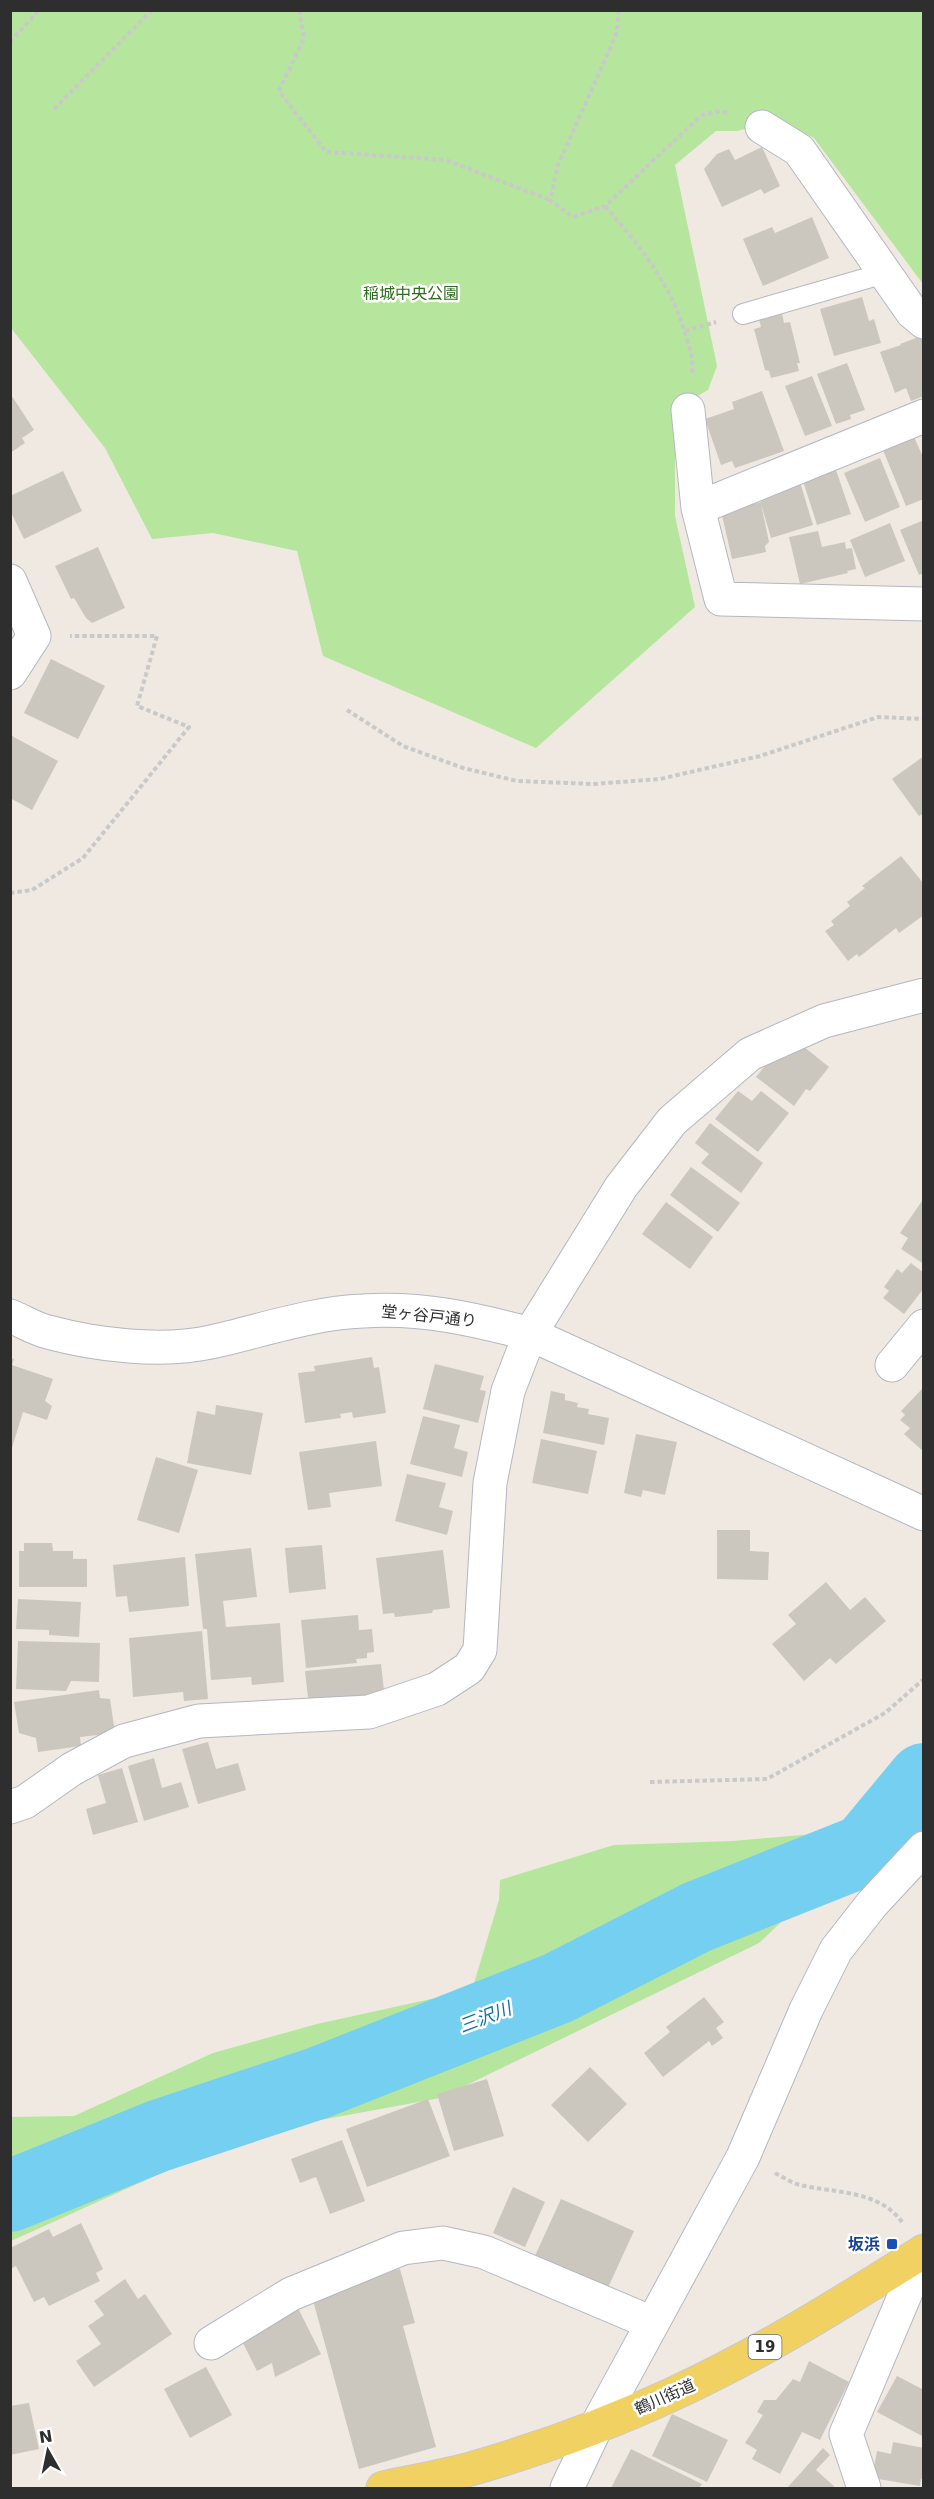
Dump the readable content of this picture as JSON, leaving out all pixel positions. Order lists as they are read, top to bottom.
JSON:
{
  "streets": {
    "main road": ["19", "鶴川街道"],
    "street": ["堂ヶ谷戸通り"]
  },
  "water": ["三沢川"],
  "parks": ["稲城中央公園"],
  "places": {
    "transit": ["坂浜"]
  },
  "north": "top"
}
